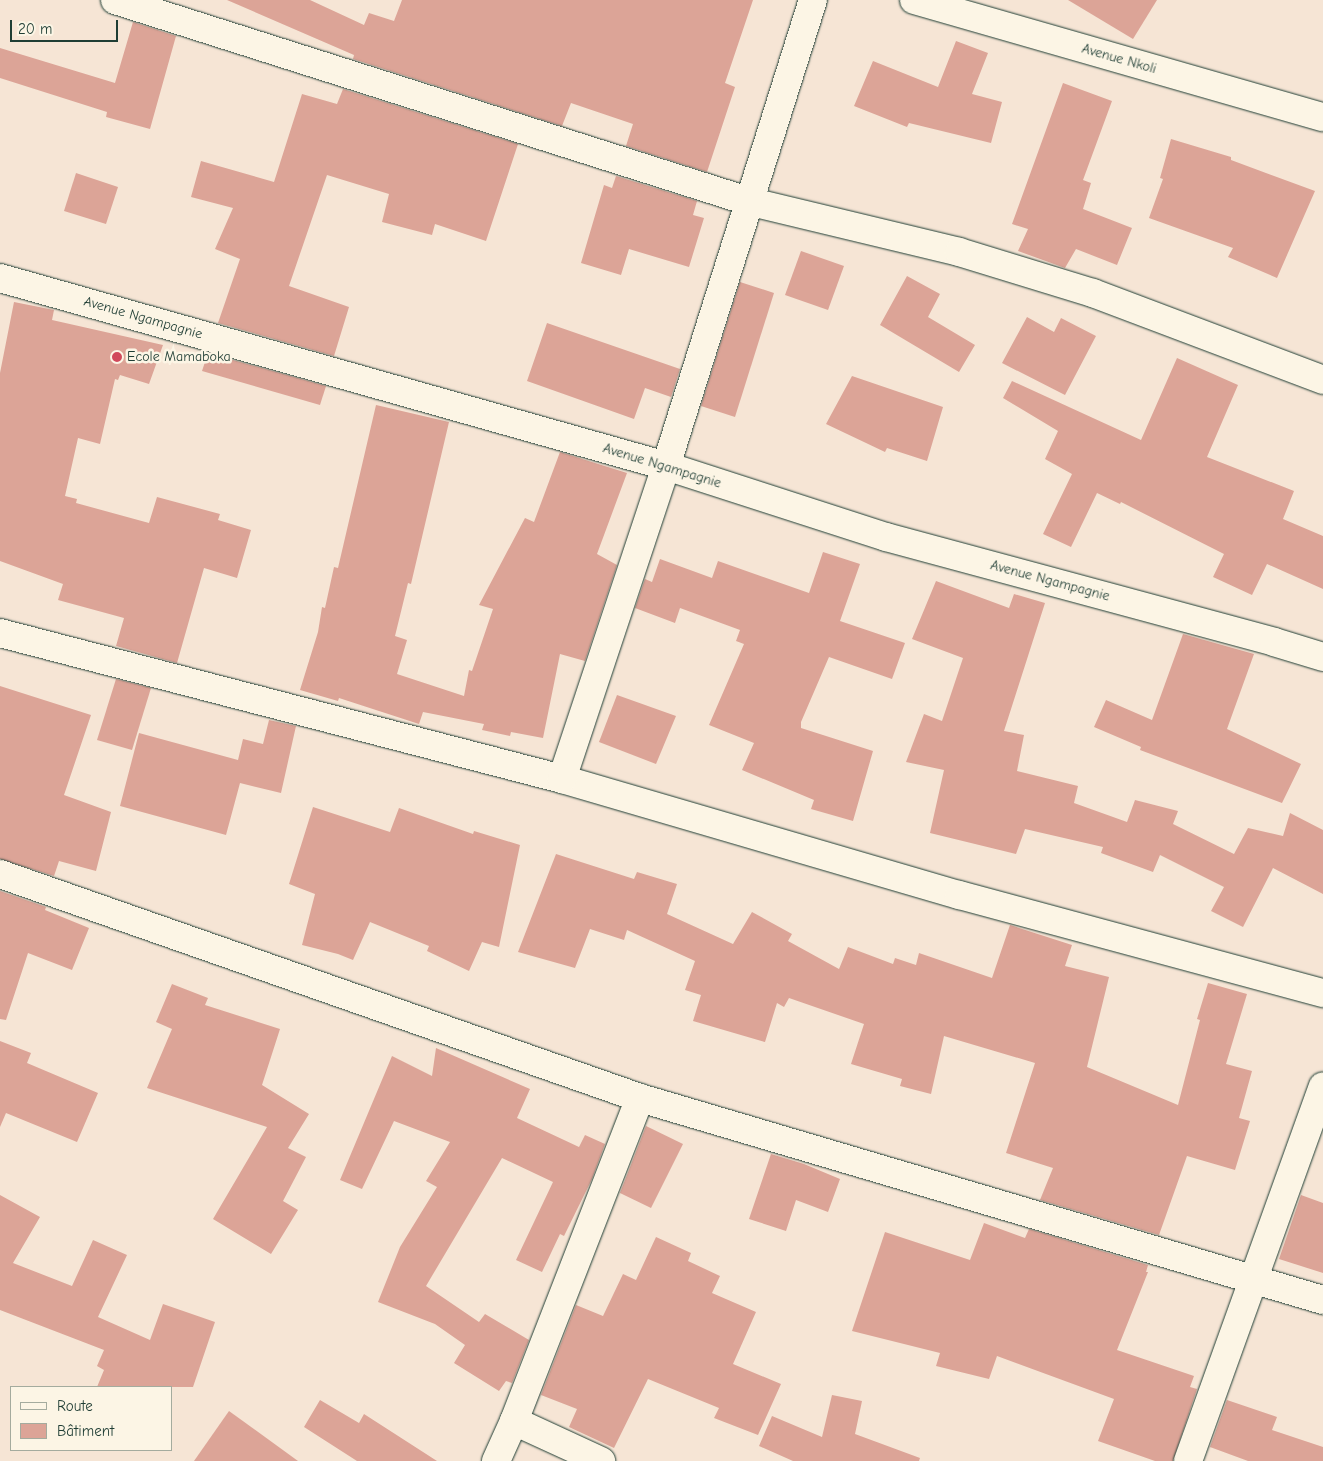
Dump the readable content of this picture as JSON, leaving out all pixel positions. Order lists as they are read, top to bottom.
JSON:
{
  "streets": {
    "street": ["Avenue Nkoli", "Avenue Ngampagnie"]
  },
  "places": ["Ecole Mamaboka"],
  "legend": ["Route", "Bâtiment"],
  "scale_bar": "20 m"
}
